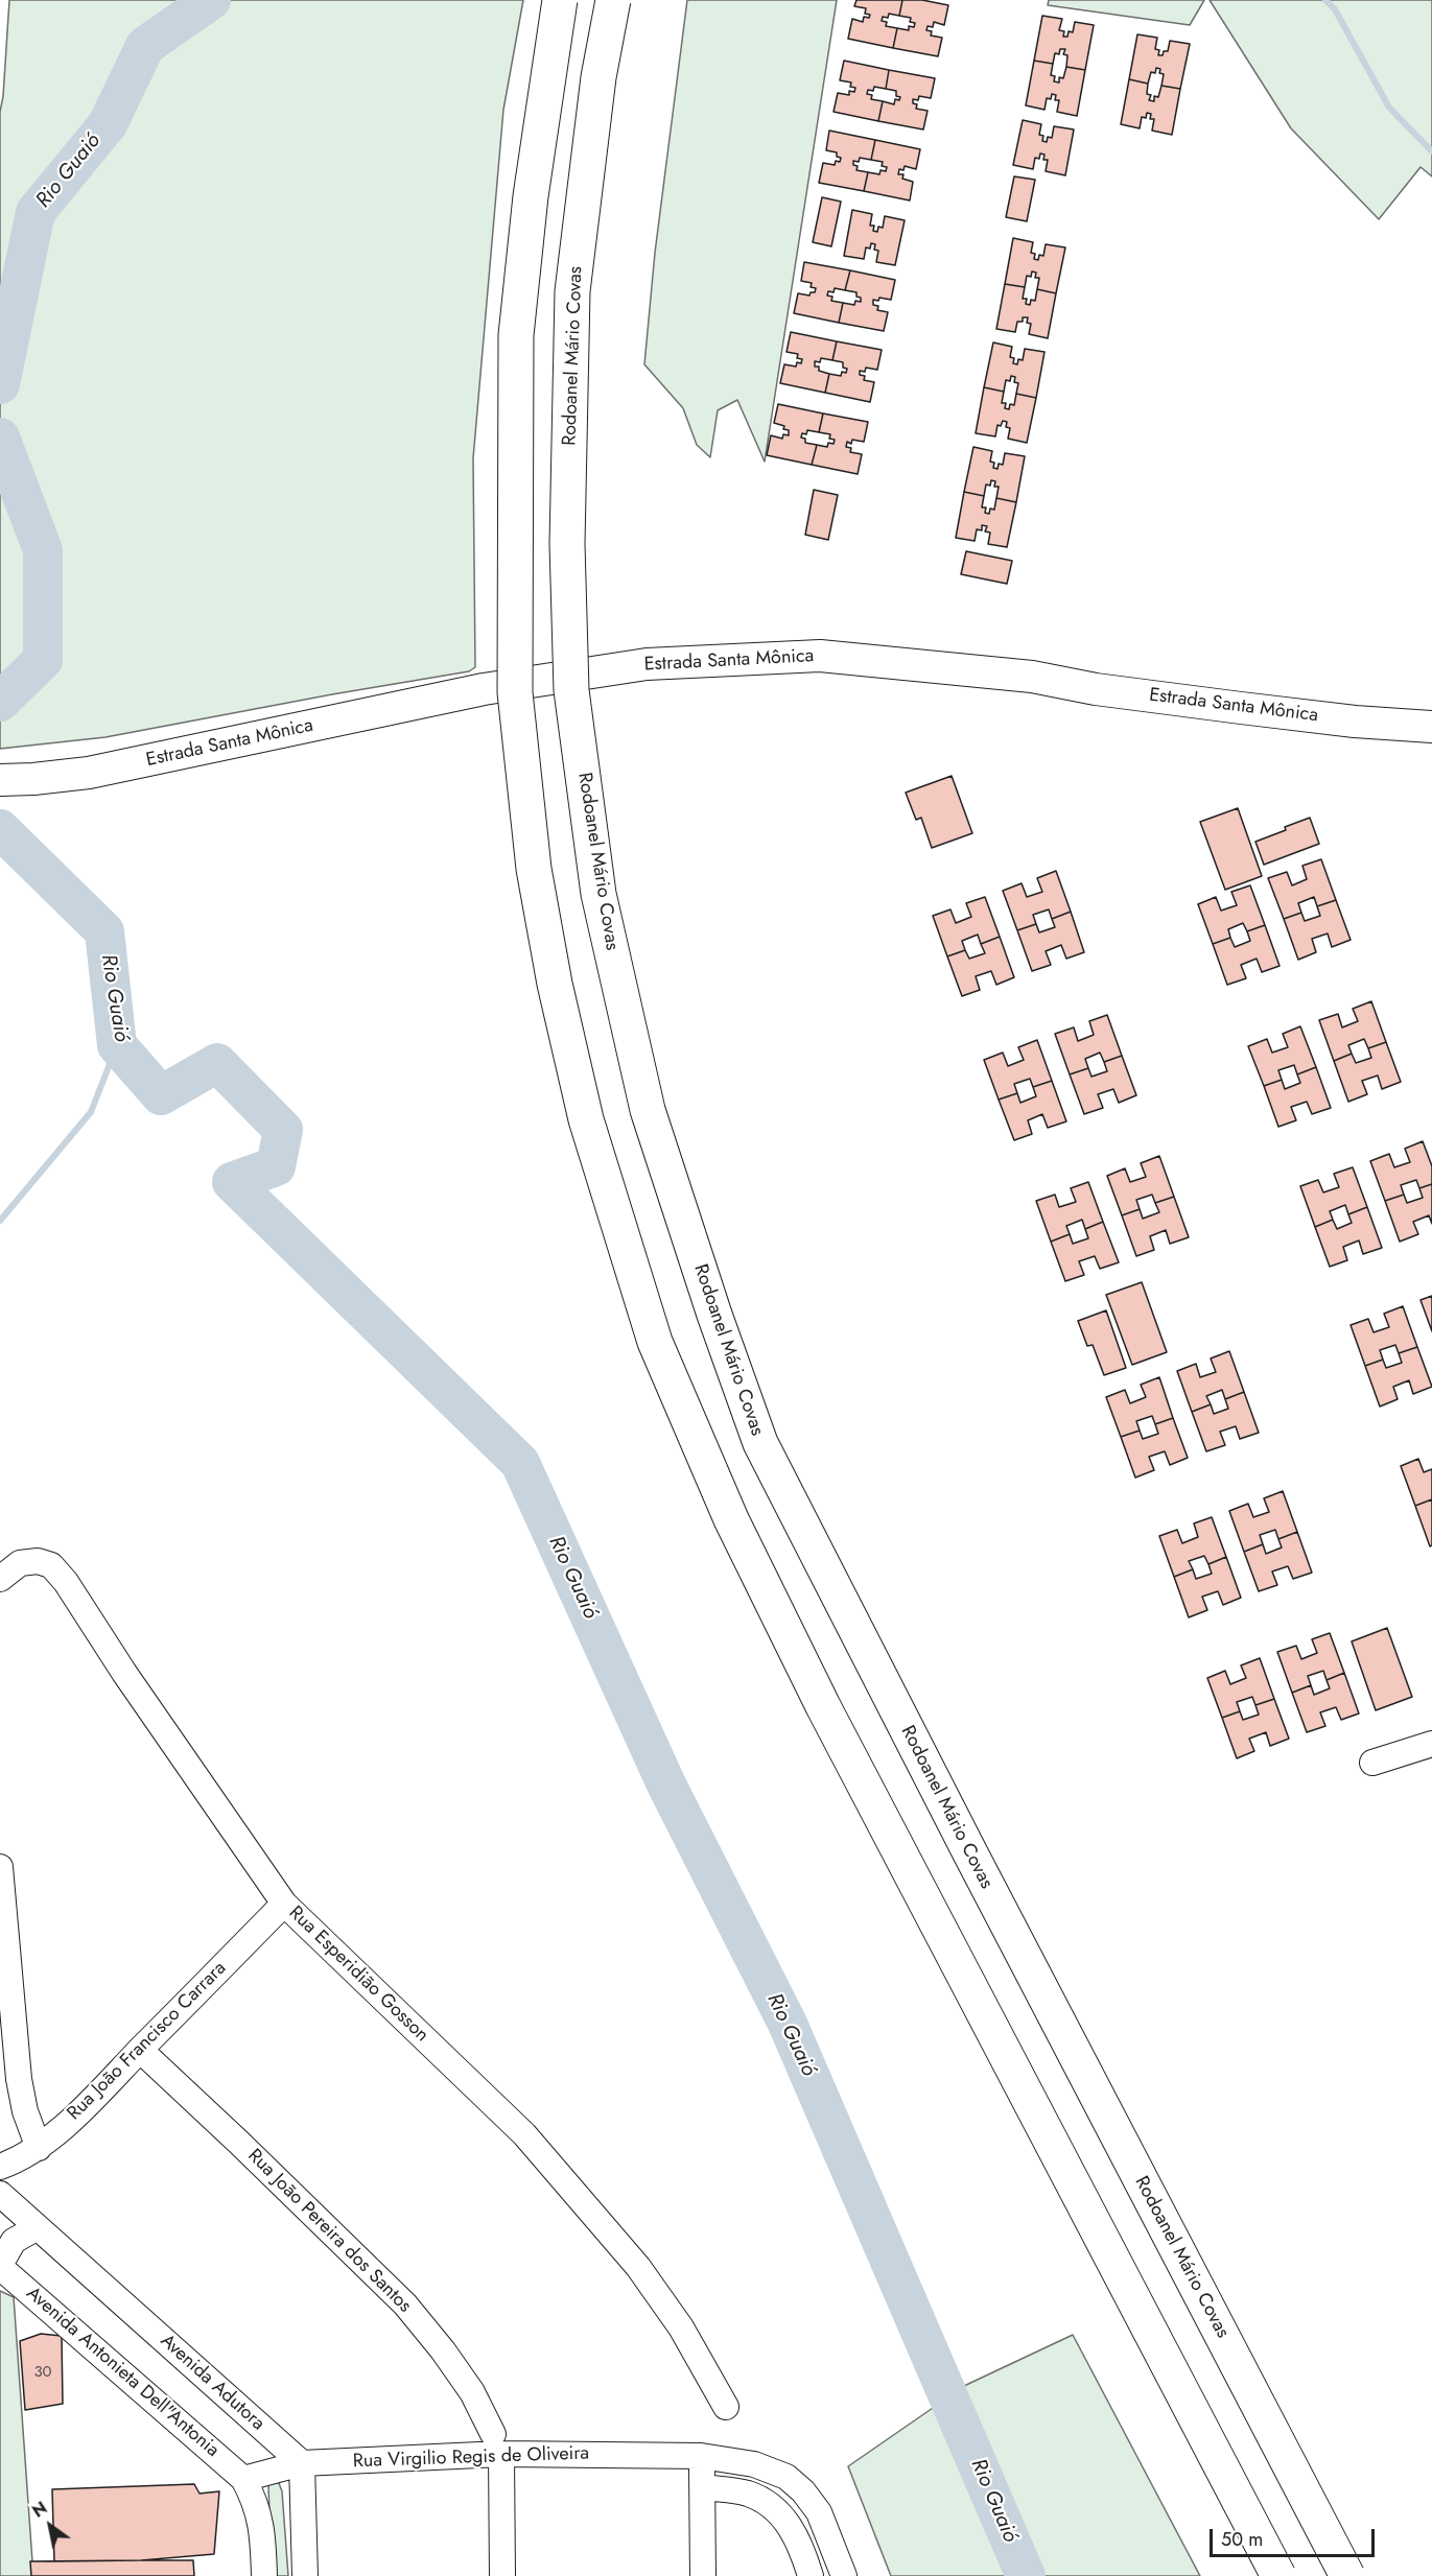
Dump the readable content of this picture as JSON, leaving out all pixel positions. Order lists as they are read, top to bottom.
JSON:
{
  "streets": {
    "highway": ["Rodoanel Mário Covas"],
    "main road": ["Estrada Santa Mônica"],
    "street": [
      "Rua Esperidião Gosson",
      "Rua João Francisco Carrara",
      "Rua João Pereira dos Santos",
      "Avenida Antonieta Dell\"Antonia",
      "Avenida Adutora",
      "Rua Virgilio Regis de Oliveira"
    ]
  },
  "crossings": [
    ["Rua Esperidião Gosson", "Rua João Francisco Carrara"],
    ["Rua João Francisco Carrara", "Rua João Pereira dos Santos"],
    ["Rua João Pereira dos Santos", "Rua Virgilio Regis de Oliveira"],
    ["Avenida Antonieta Dell\"Antonia", "Rua Virgilio Regis de Oliveira"],
    ["Avenida Adutora", "Rua Virgilio Regis de Oliveira"]
  ],
  "water": ["Rio Guaió"],
  "house_numbers": ["30"],
  "scale_bar": "50 m",
  "north": "top left"
}
